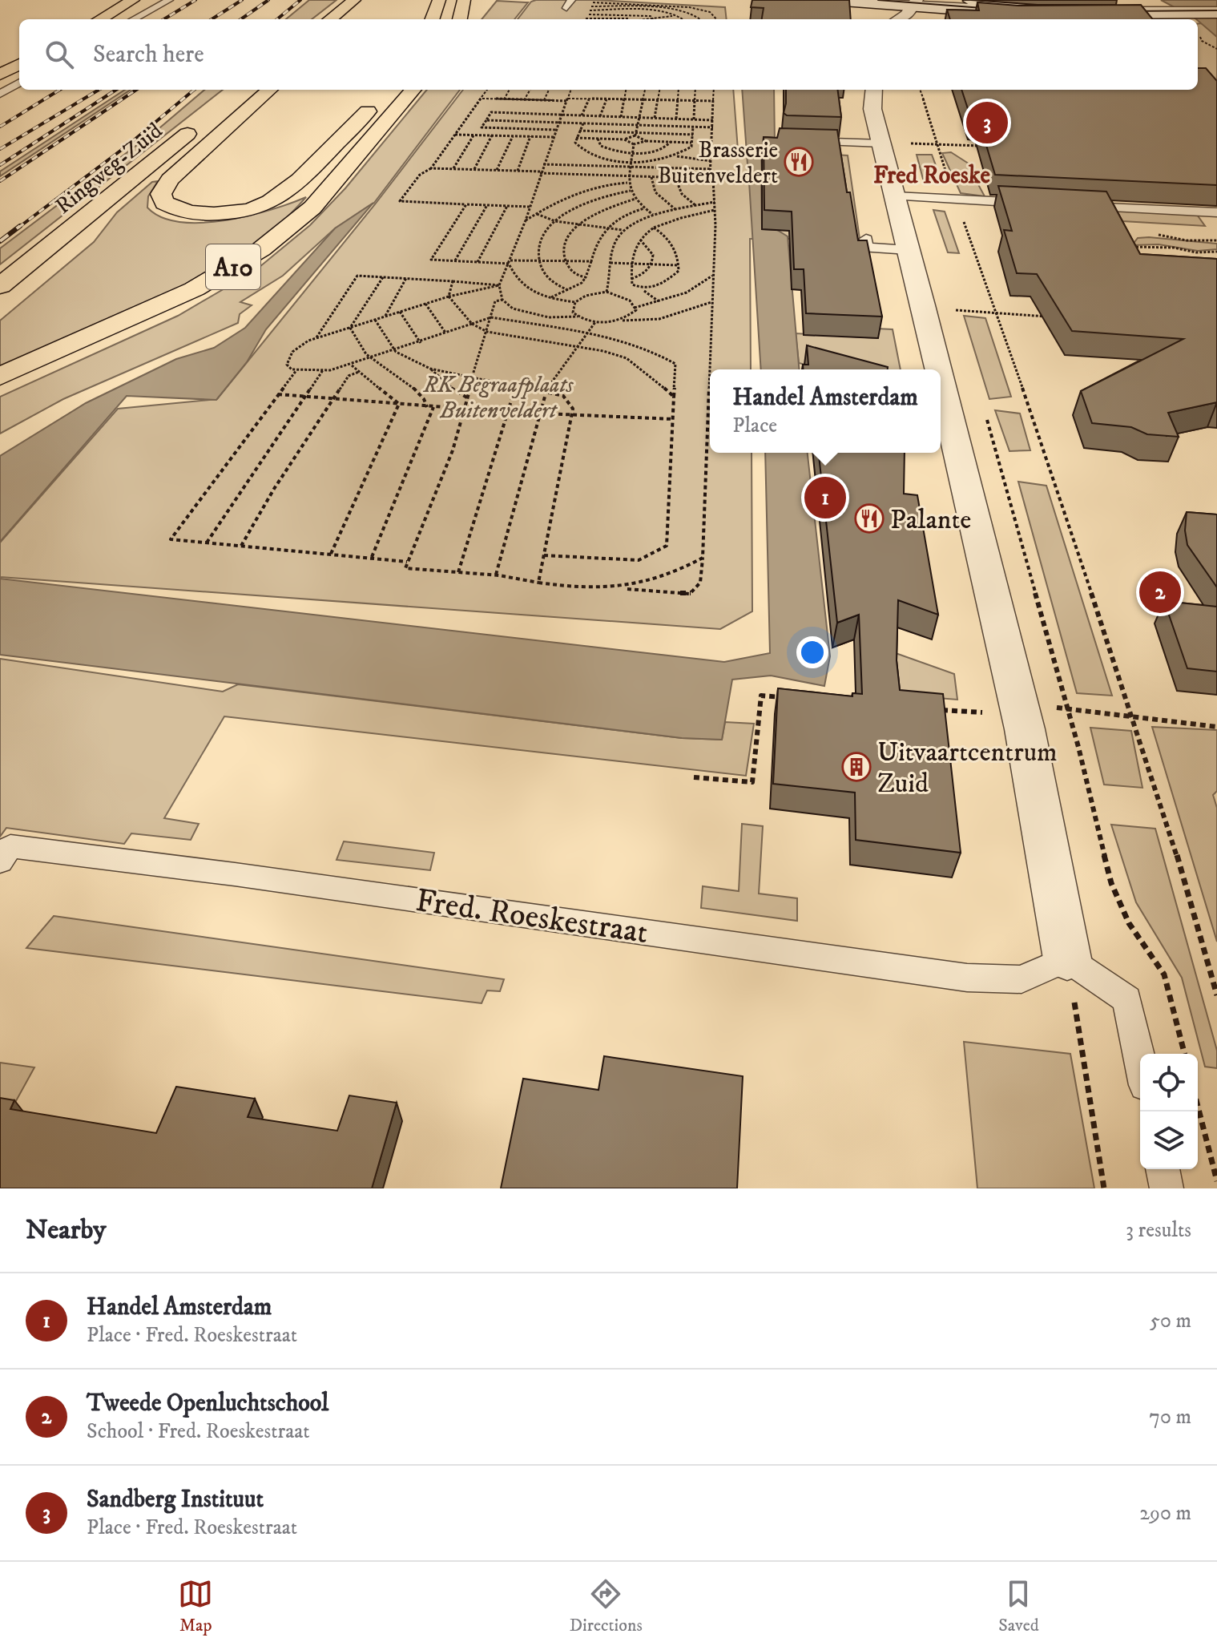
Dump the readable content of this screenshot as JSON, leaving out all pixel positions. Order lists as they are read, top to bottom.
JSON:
{
  "streets": {
    "highway": ["Ringweg-Zuid", "A10"],
    "lane": ["Fred. Roeskestraat"]
  },
  "districts": ["Fred Roeske"],
  "parks": ["RK Begraafplaats Buitenveldert"],
  "places": {
    "restaurant": ["Brasserie Buitenveldert", "Palante"],
    "building": ["Uitvaartcentrum Zuid"]
  },
  "page": {
    "search": "Search here",
    "pins": ["3", "1", "2"],
    "popup": ["Handel Amsterdam", "Place"],
    "heading": ["Nearby", "3 results"],
    "list": [
      {
        "mark": "1",
        "name": "Handel Amsterdam",
        "note": "Place · Fred. Roeskestraat",
        "value": "50 m"
      },
      {
        "mark": "2",
        "name": "Tweede Openluchtschool",
        "note": "School · Fred. Roeskestraat",
        "value": "70 m"
      },
      {
        "mark": "3",
        "name": "Sandberg Instituut",
        "note": "Place · Fred. Roeskestraat",
        "value": "290 m"
      }
    ],
    "nav": ["Map", "Directions", "Saved"]
  }
}
